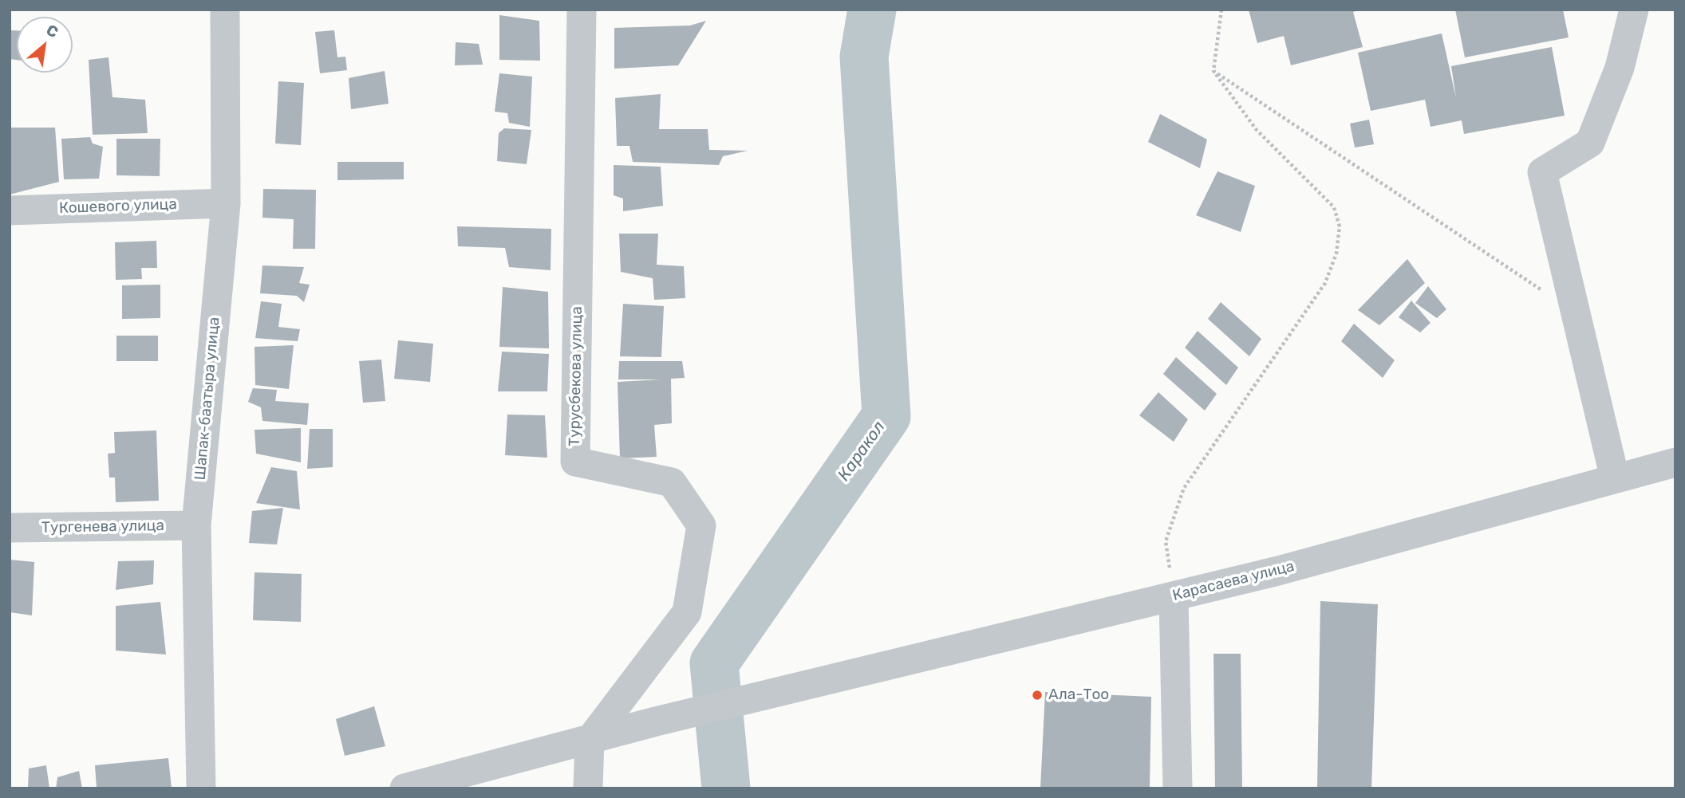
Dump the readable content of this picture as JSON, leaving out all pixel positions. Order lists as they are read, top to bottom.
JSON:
{
  "streets": {
    "street": [
      "Кошевого улица",
      "Турусбекова улица",
      "Шапак-баатыра улица",
      "Тургенева улица",
      "Карасаева улица"
    ]
  },
  "crossings": [
    ["Кошевого улица", "Шапак-баатыра улица"],
    ["Турусбекова улица", "Карасаева улица"],
    ["Шапак-баатыра улица", "Тургенева улица"]
  ],
  "water": ["Каракол"],
  "places": ["Ала-Тоо"],
  "north": "top right"
}
